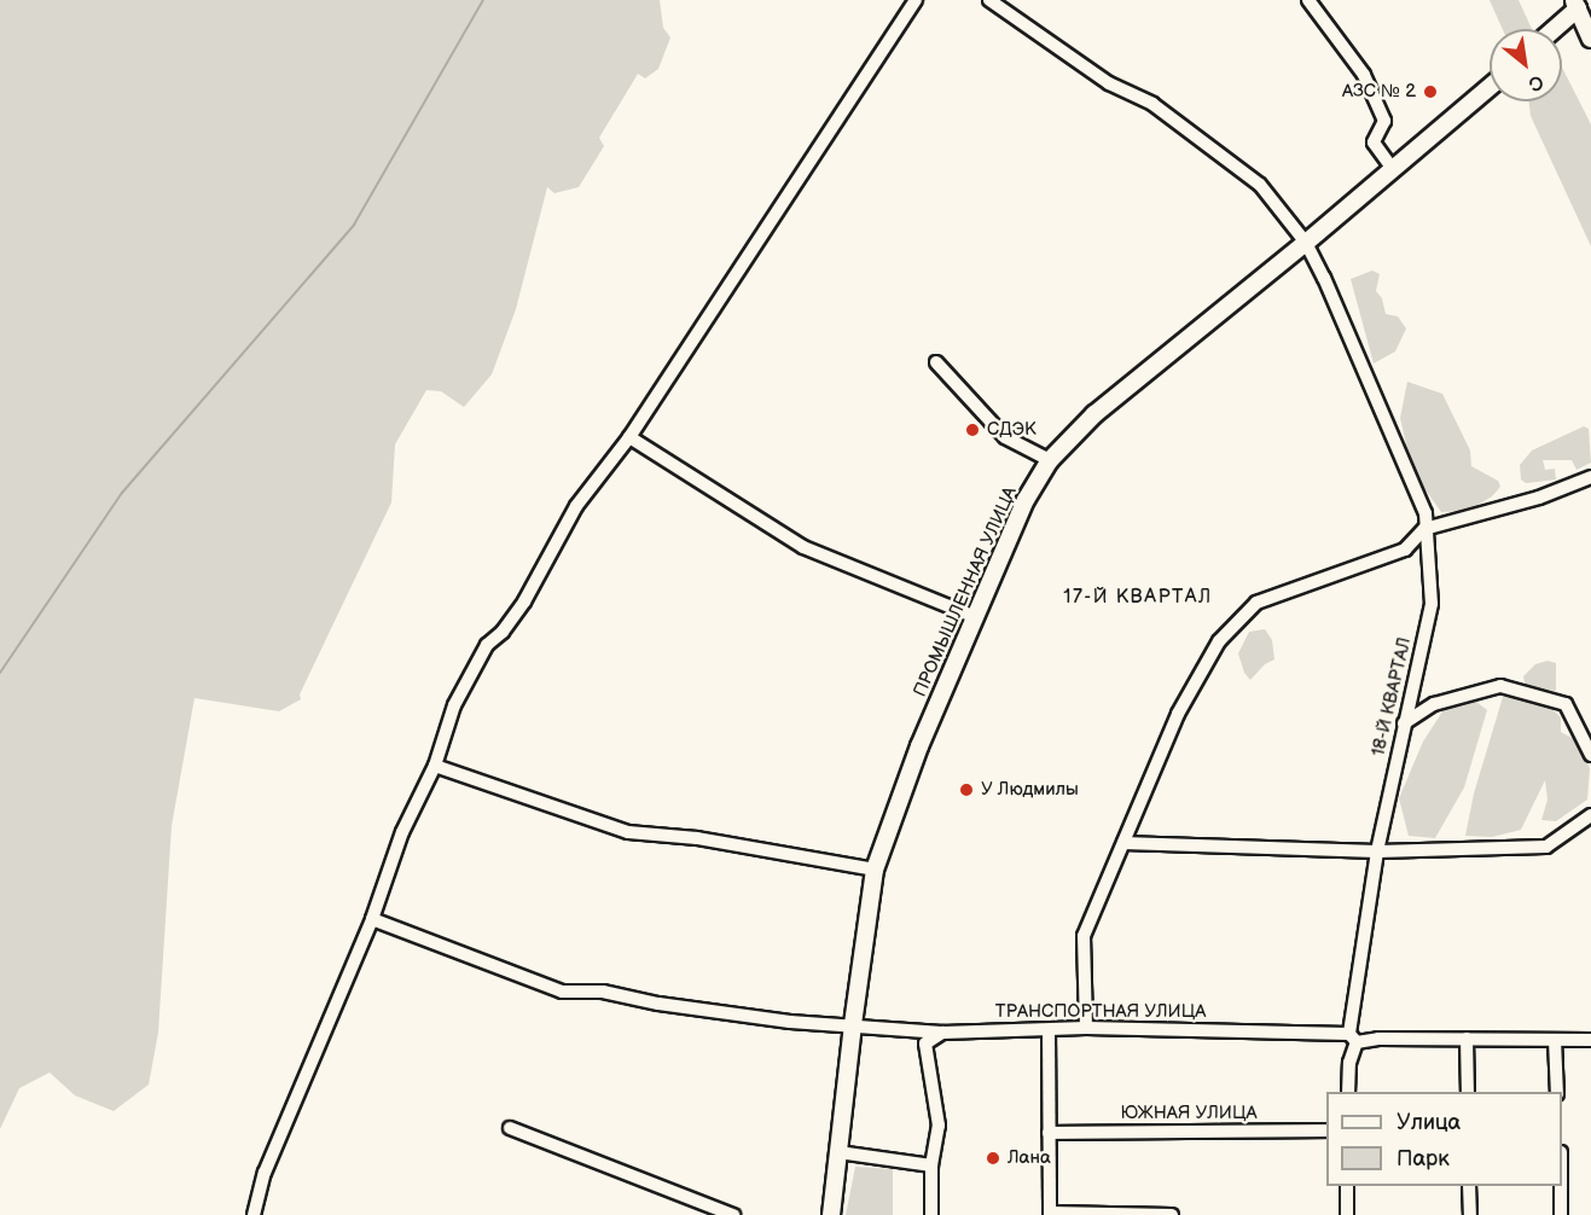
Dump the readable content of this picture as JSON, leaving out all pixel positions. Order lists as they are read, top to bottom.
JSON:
{
  "streets": {
    "main road": ["ПРОМЫШЛЕННАЯ УЛИЦА"],
    "street": ["18-Й КВАРТАЛ", "ТРАНСПОРТНАЯ УЛИЦА", "ЮЖНАЯ УЛИЦА"]
  },
  "crossings": [
    ["ПРОМЫШЛЕННАЯ УЛИЦА", "18-Й КВАРТАЛ"],
    ["ПРОМЫШЛЕННАЯ УЛИЦА", "ТРАНСПОРТНАЯ УЛИЦА"],
    ["18-Й КВАРТАЛ", "ТРАНСПОРТНАЯ УЛИЦА"]
  ],
  "districts": ["17-Й КВАРТАЛ"],
  "places": [
    "АЗС № 2",
    "СДЭК",
    "У Людмилы",
    "Лана"
  ],
  "legend": ["Улица", "Парк"],
  "north": "bottom right"
}
